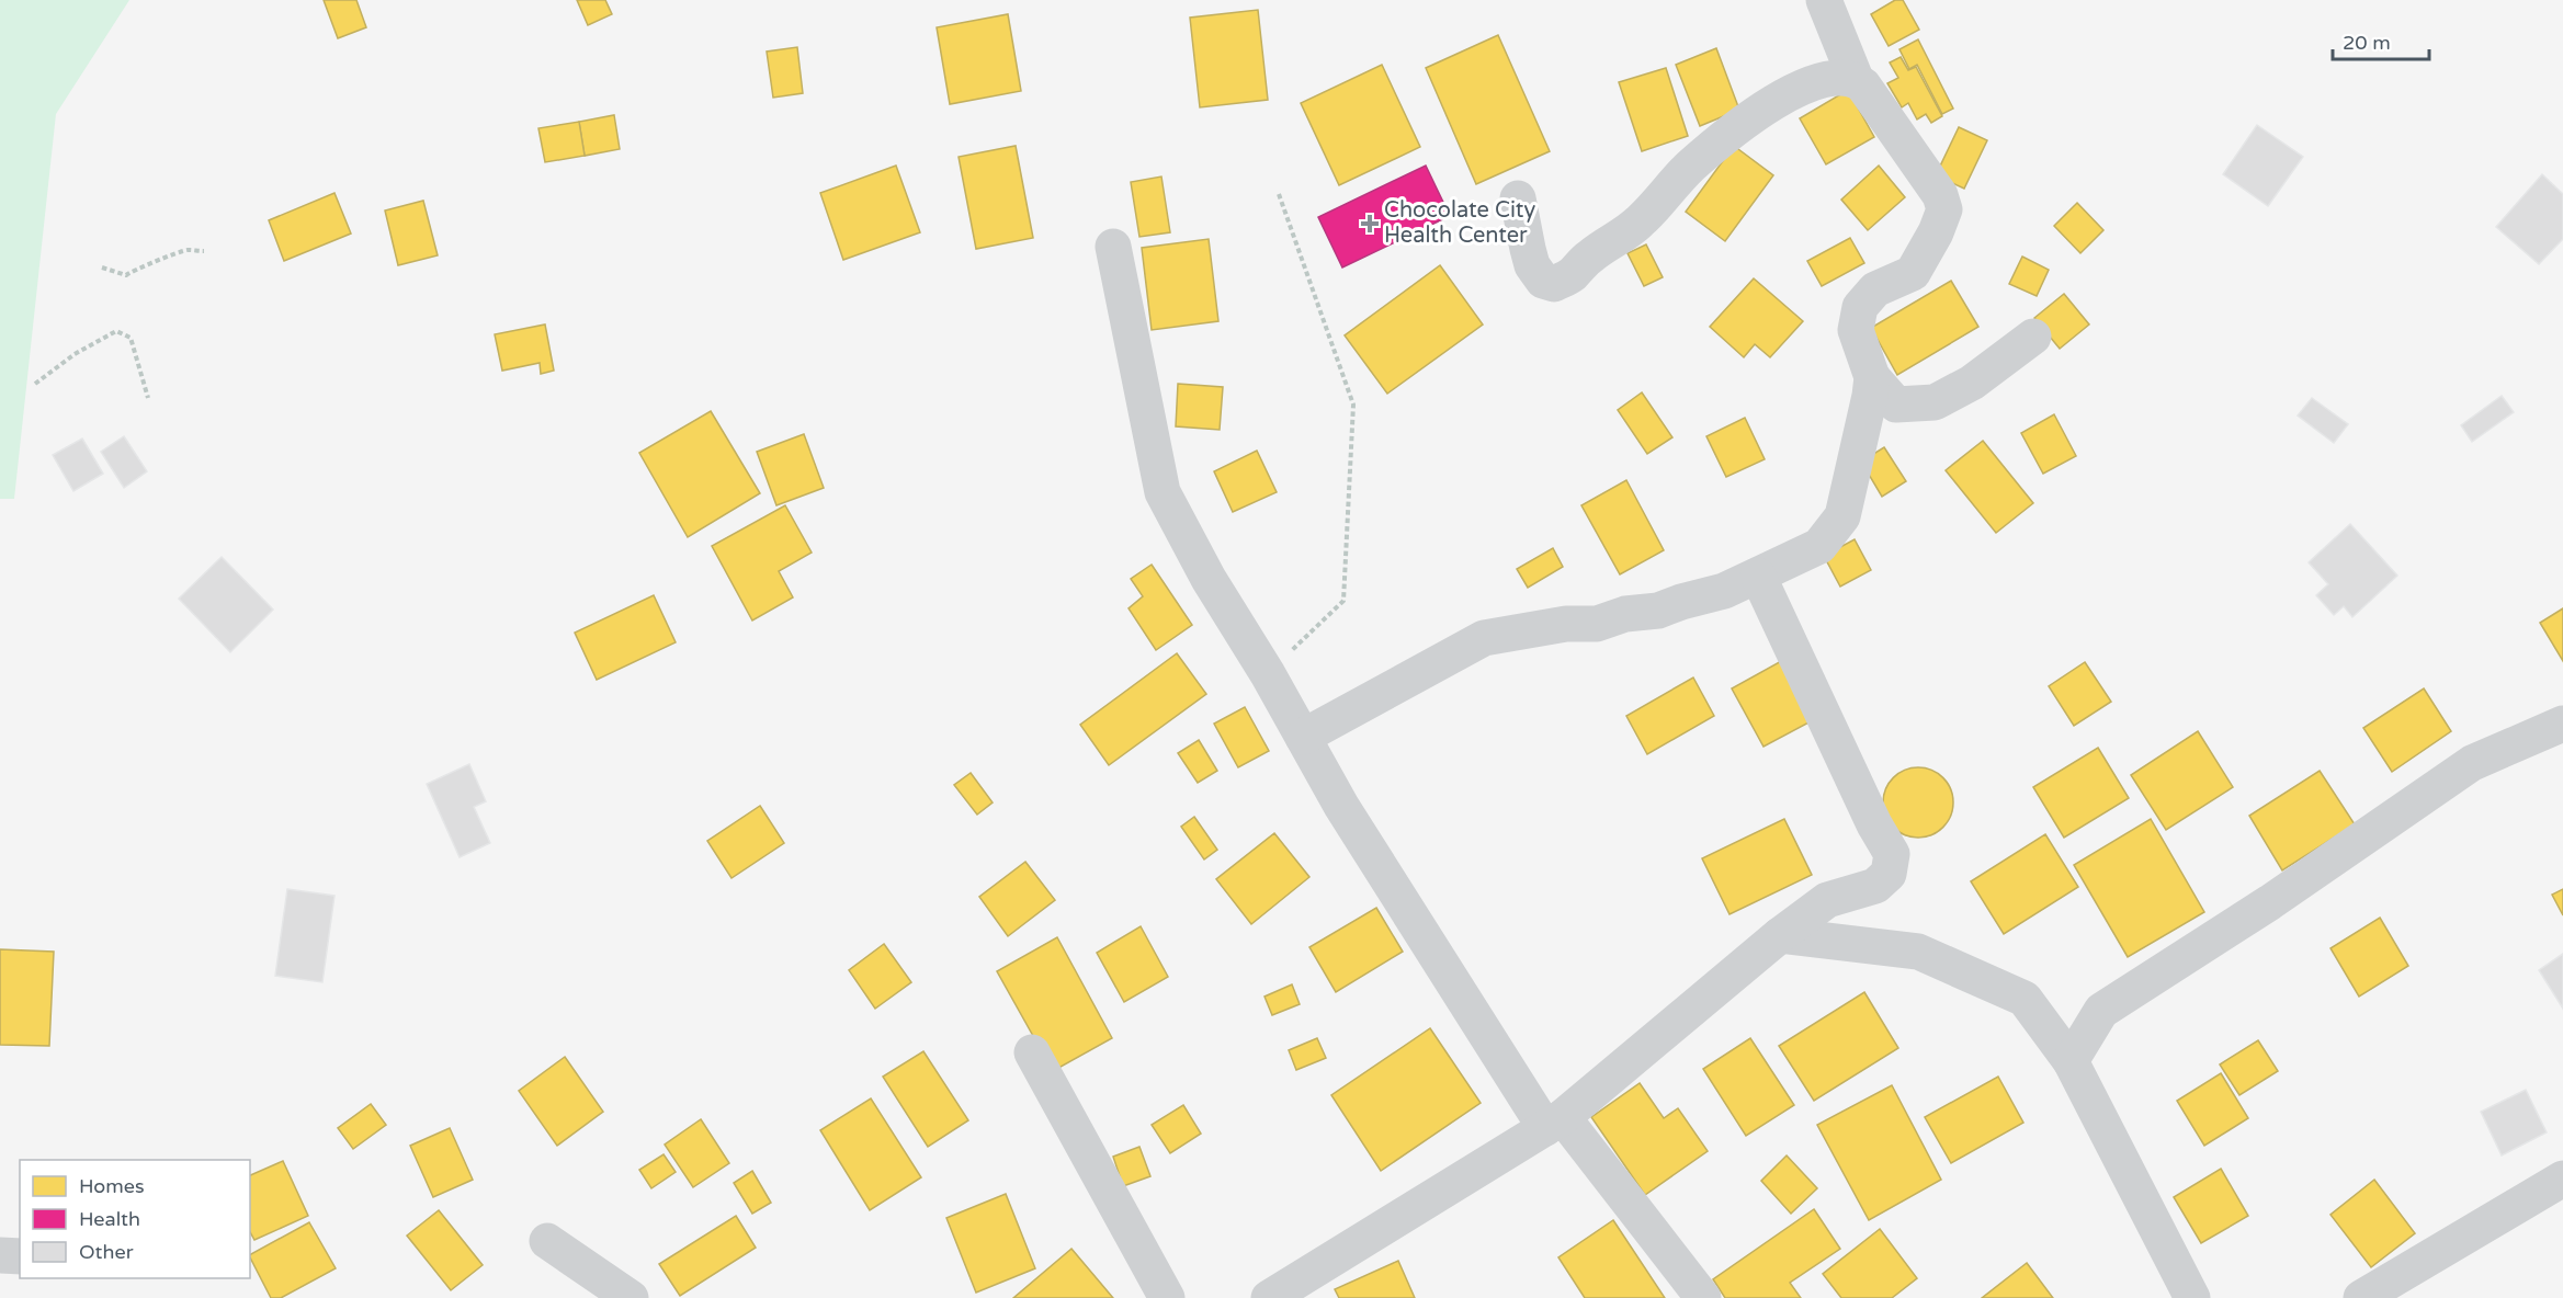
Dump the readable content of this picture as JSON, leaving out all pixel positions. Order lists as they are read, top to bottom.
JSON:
{
  "places": {
    "health": ["Chocolate City Health Center"]
  },
  "legend": ["Homes", "Health", "Other"],
  "scale_bar": "20 m"
}
